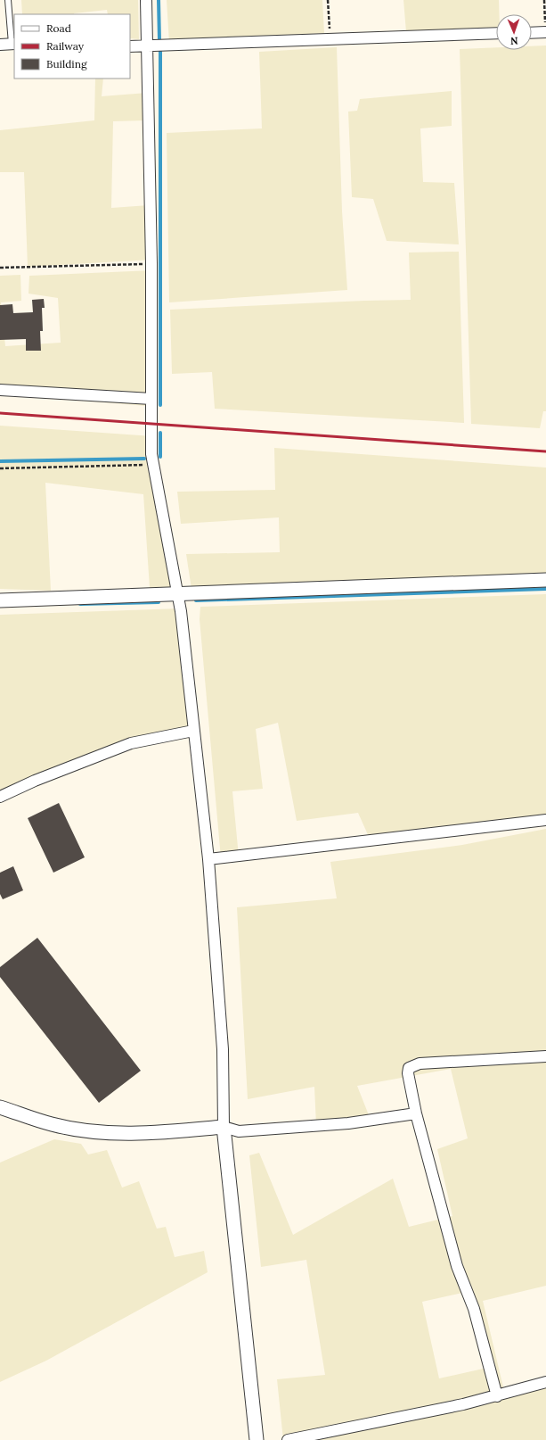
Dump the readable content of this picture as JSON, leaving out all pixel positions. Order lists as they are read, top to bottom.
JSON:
{
  "legend": ["Road", "Railway", "Building"],
  "north": "bottom"
}
